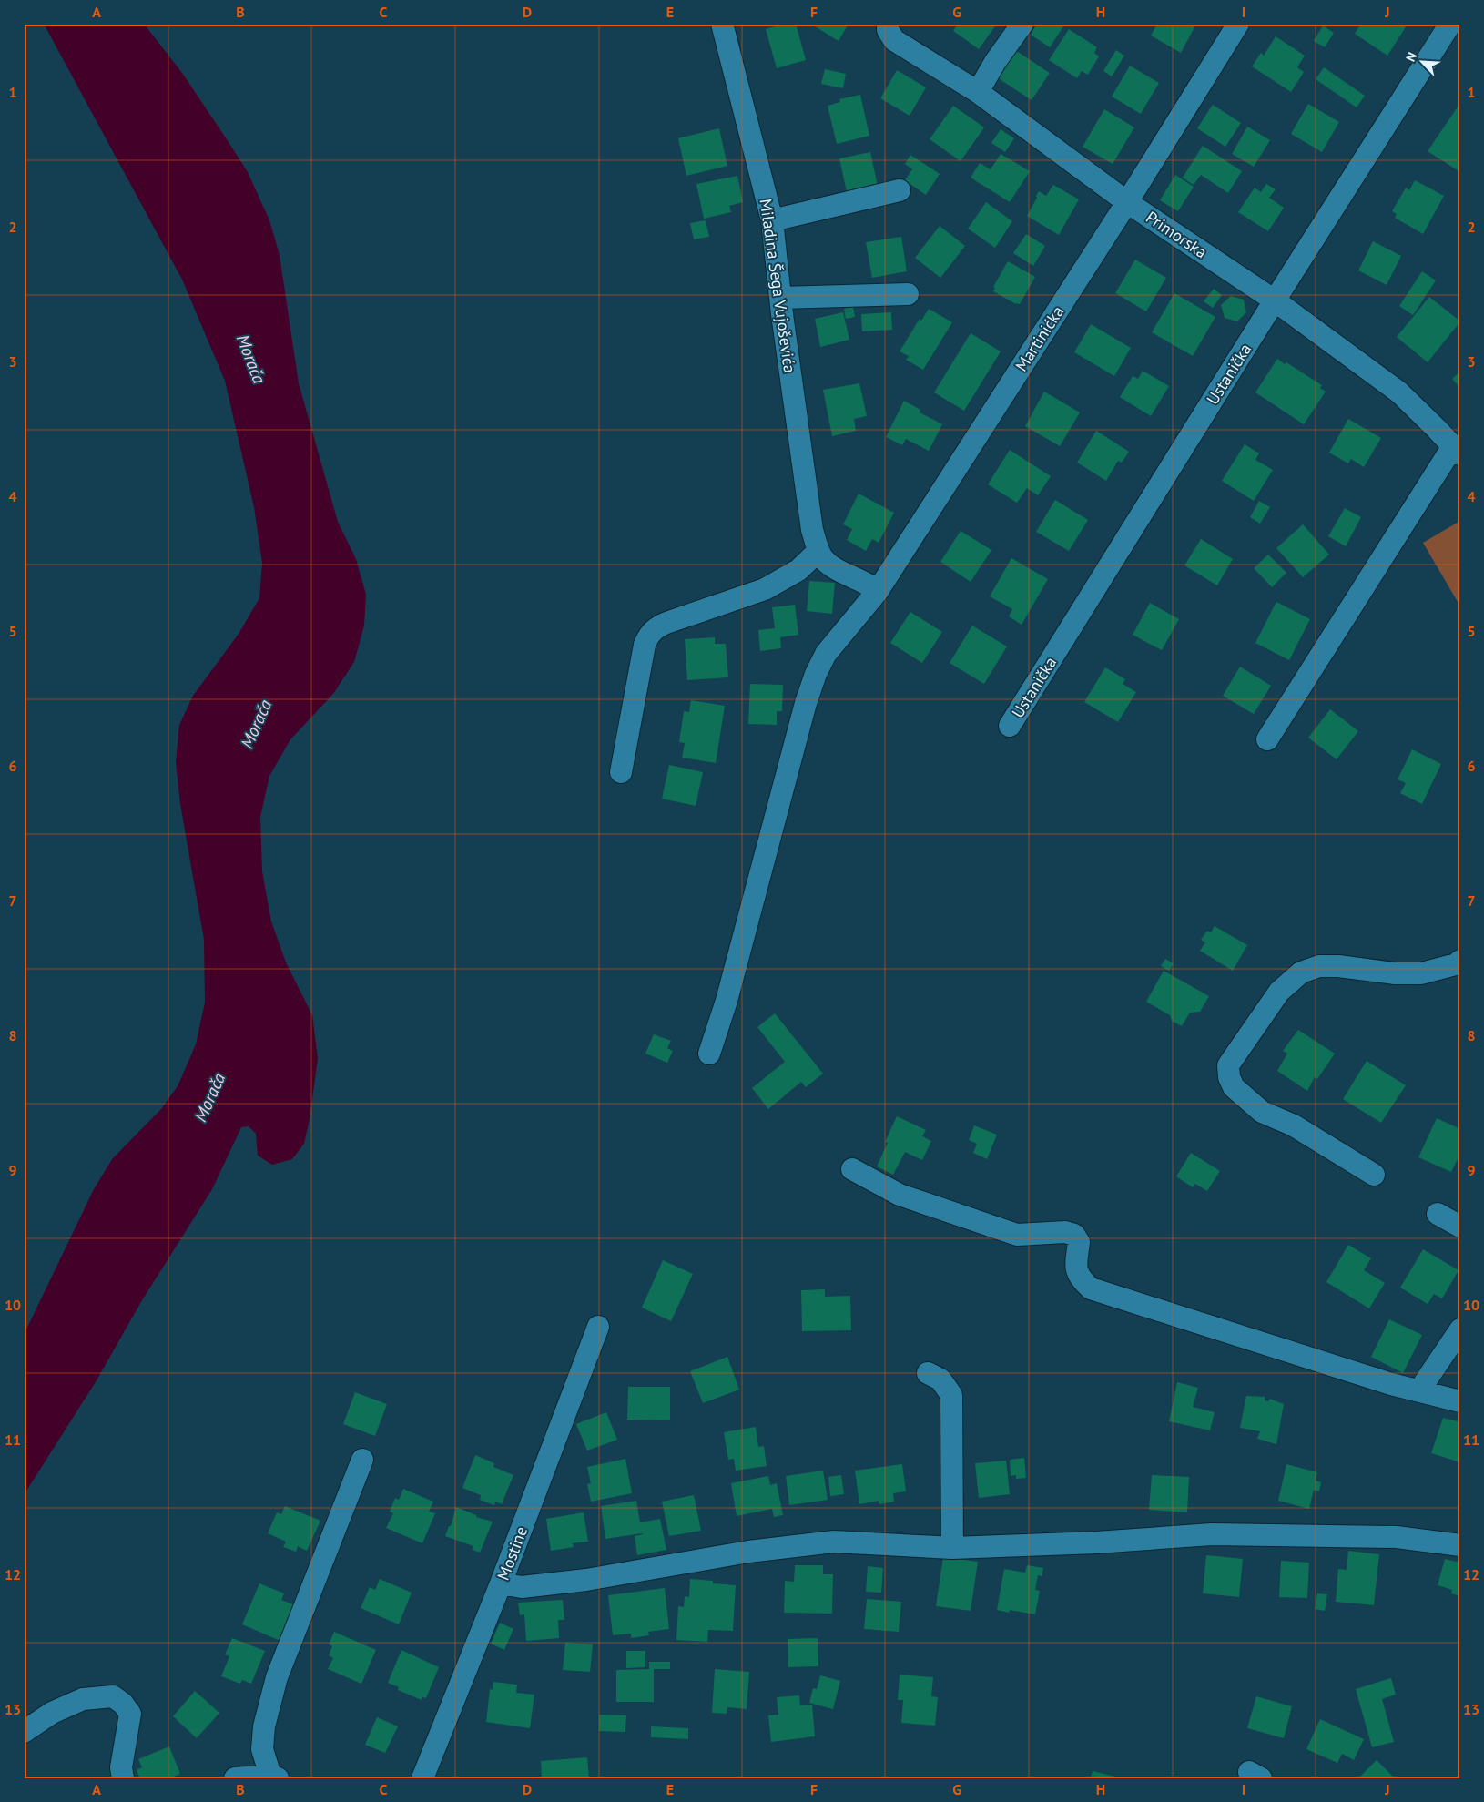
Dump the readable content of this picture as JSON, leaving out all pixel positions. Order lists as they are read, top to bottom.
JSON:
{
  "streets": {
    "street": [
      "Primorska",
      "Miladina Šega Vujoševića",
      "Martinićka",
      "Ustanička",
      "Mostine"
    ]
  },
  "crossings": [
    ["Primorska", "Martinićka"],
    ["Primorska", "Ustanička"]
  ],
  "water": ["Morača"],
  "north": "top left",
  "grid": {
    "columns": [
      "A",
      "B",
      "C",
      "D",
      "E",
      "F",
      "G",
      "H",
      "I",
      "J"
    ],
    "rows": [
      "1",
      "2",
      "3",
      "4",
      "5",
      "6",
      "7",
      "8",
      "9",
      "10",
      "11",
      "12",
      "13"
    ]
  }
}
